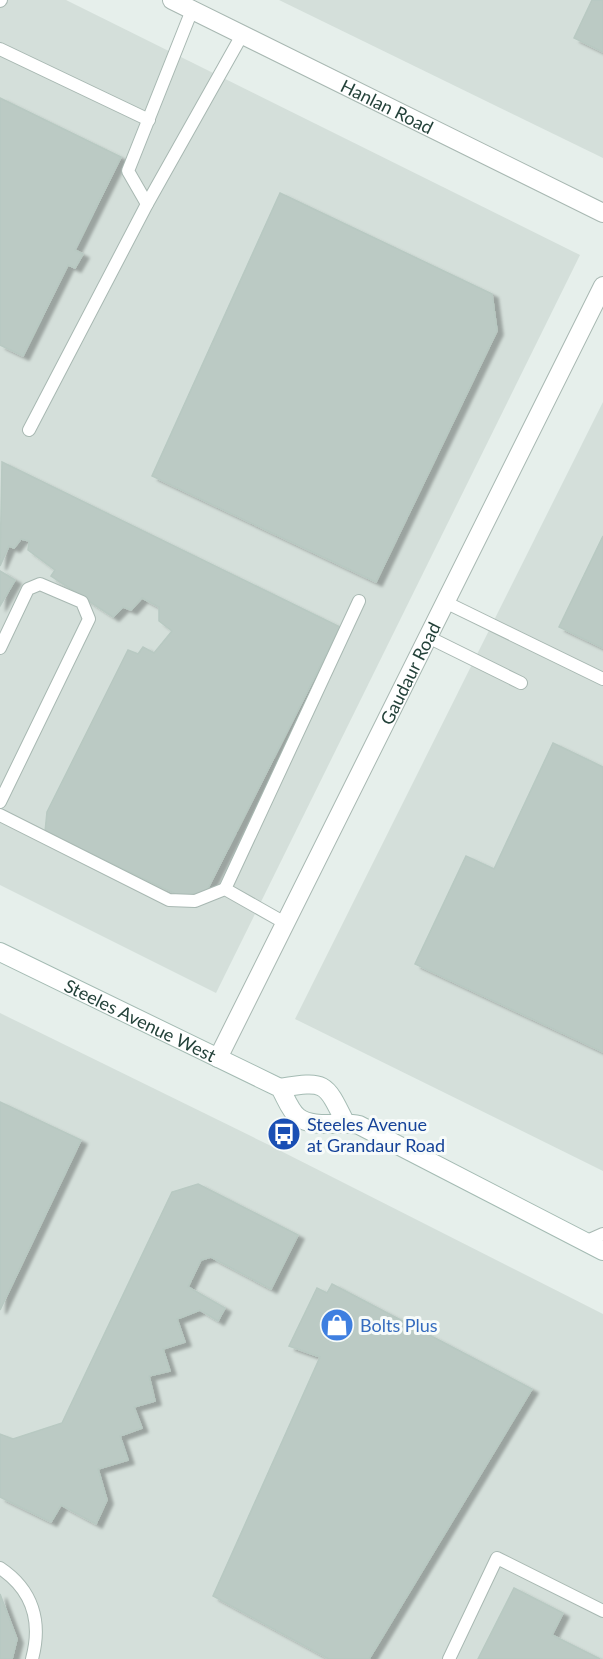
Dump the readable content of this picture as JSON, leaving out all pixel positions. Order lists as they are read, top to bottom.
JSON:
{
  "streets": {
    "street": ["Hanlan Road", "Gaudaur Road", "Steeles Avenue West"]
  },
  "crossings": [
    ["Gaudaur Road", "Steeles Avenue West"]
  ],
  "places": {
    "bus stop": ["Steeles Avenue at Grandaur Road"],
    "shop": ["Bolts Plus"]
  }
}
